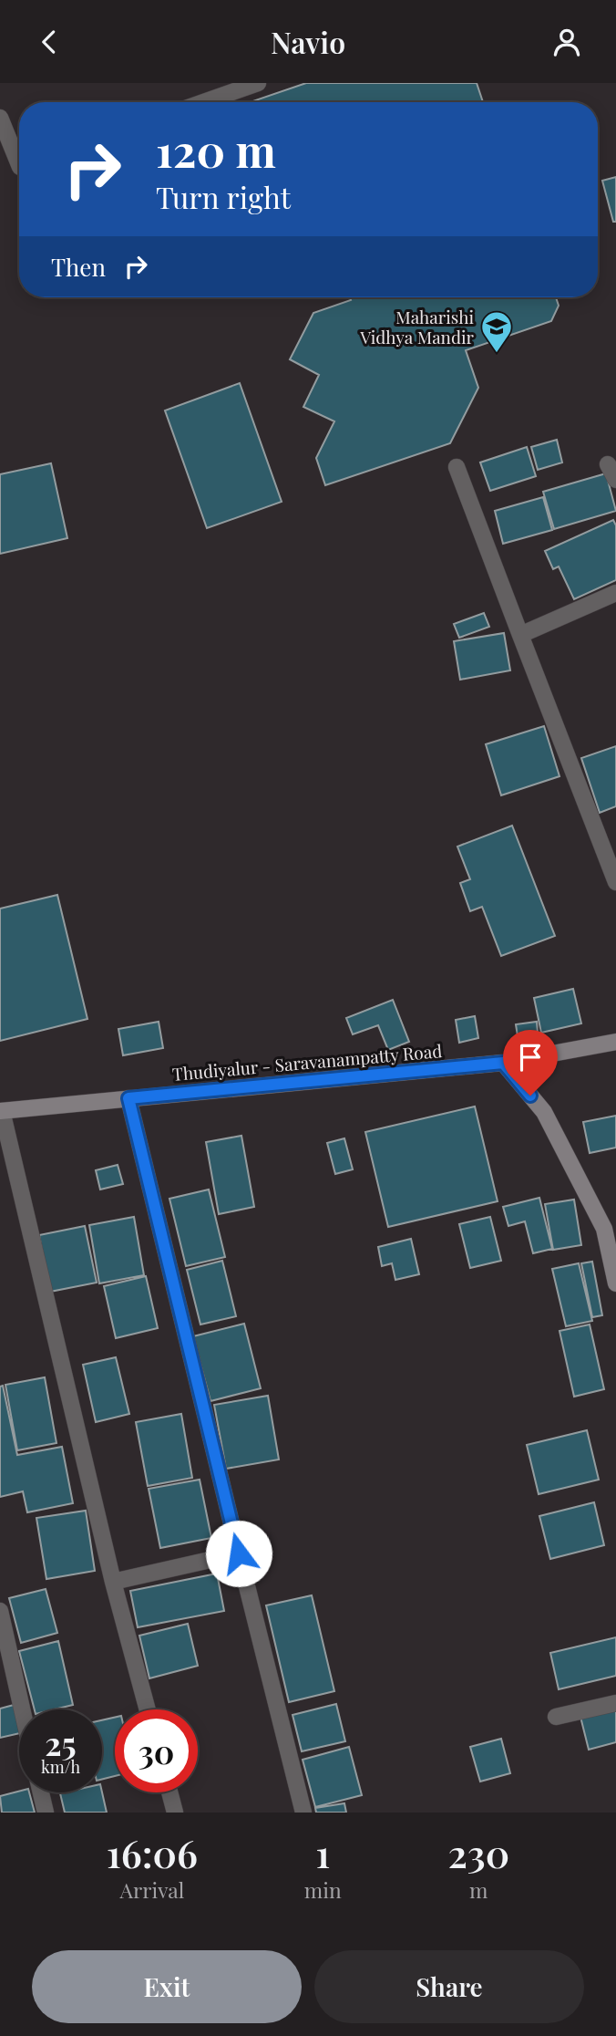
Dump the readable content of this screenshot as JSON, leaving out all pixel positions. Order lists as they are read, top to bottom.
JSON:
{
  "streets": {
    "main road": ["Thudiyalur - Saravanampatty Road"]
  },
  "places": {
    "school or university": ["Maharishi Vidhya Mandir"]
  },
  "page": {
    "header": "Navio",
    "turn": ["120 m", "Turn right"],
    "then": "Then",
    "speed": "25 km/h",
    "limit": "30",
    "eta": [
      "16:06",
      "Arrival",
      "1",
      "min",
      "230",
      "m"
    ],
    "buttons": ["Exit", "Share"]
  }
}
